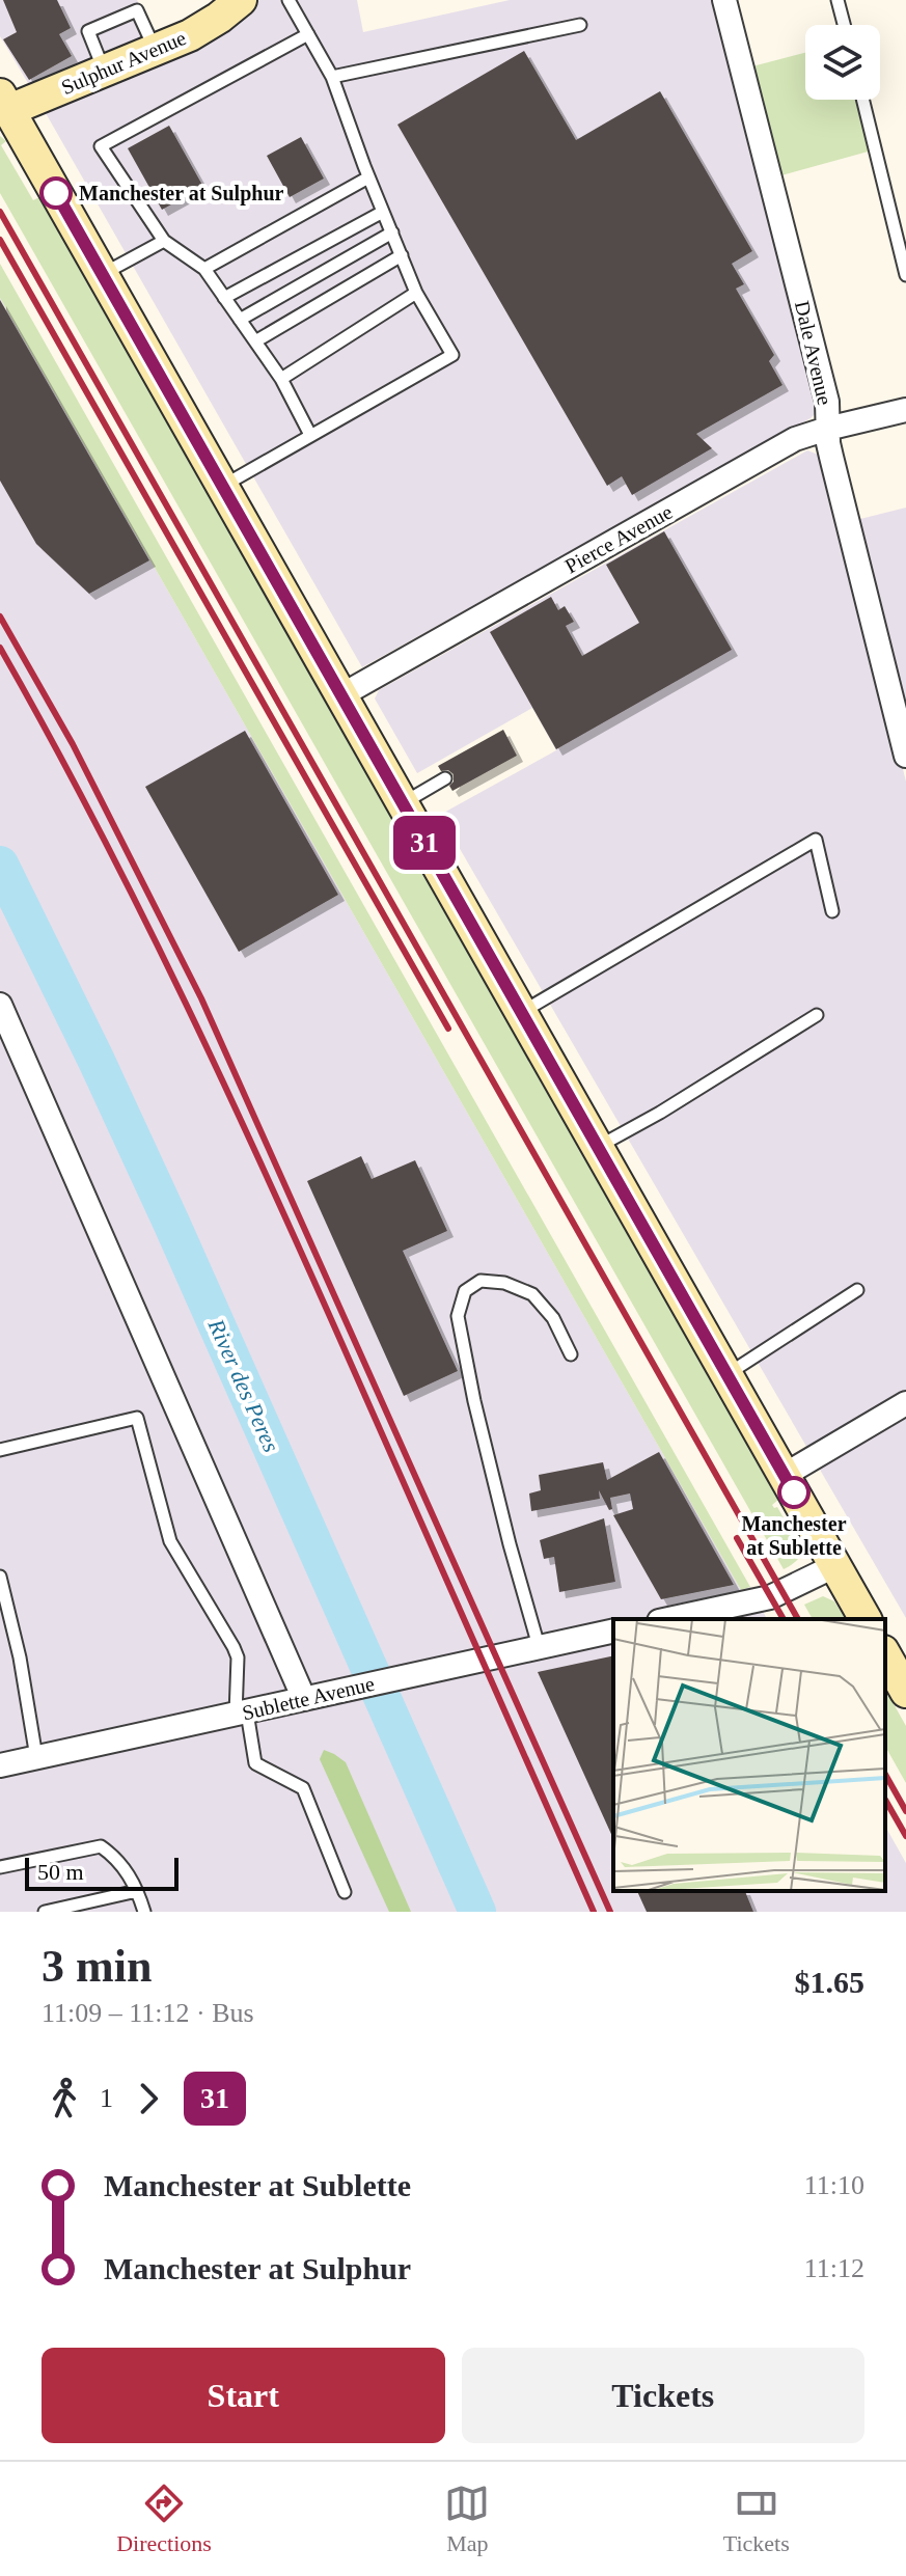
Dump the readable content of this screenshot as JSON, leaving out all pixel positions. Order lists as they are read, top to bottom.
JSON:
{
  "streets": {
    "main road": ["Sulphur Avenue"],
    "street": ["Dale Avenue", "Pierce Avenue", "Sublette Avenue"]
  },
  "crossings": [
    ["Dale Avenue", "Pierce Avenue"]
  ],
  "water": ["River des Peres"],
  "places": ["Manchester at Sulphur", "Manchester at Sublette"],
  "lines": ["bus line 31"],
  "scale_bar": "50 m",
  "page": {
    "on_map": "31",
    "scale": "50 m",
    "heading": ["3 min", "11:09 – 11:12 · Bus", "$1.65"],
    "legs": ["1", "31"],
    "list": [
      {
        "name": "Manchester at Sublette",
        "value": "11:10"
      },
      {
        "name": "Manchester at Sulphur",
        "value": "11:12"
      }
    ],
    "buttons": ["Start", "Tickets"],
    "tabs": ["Directions", "Map", "Tickets"]
  }
}
